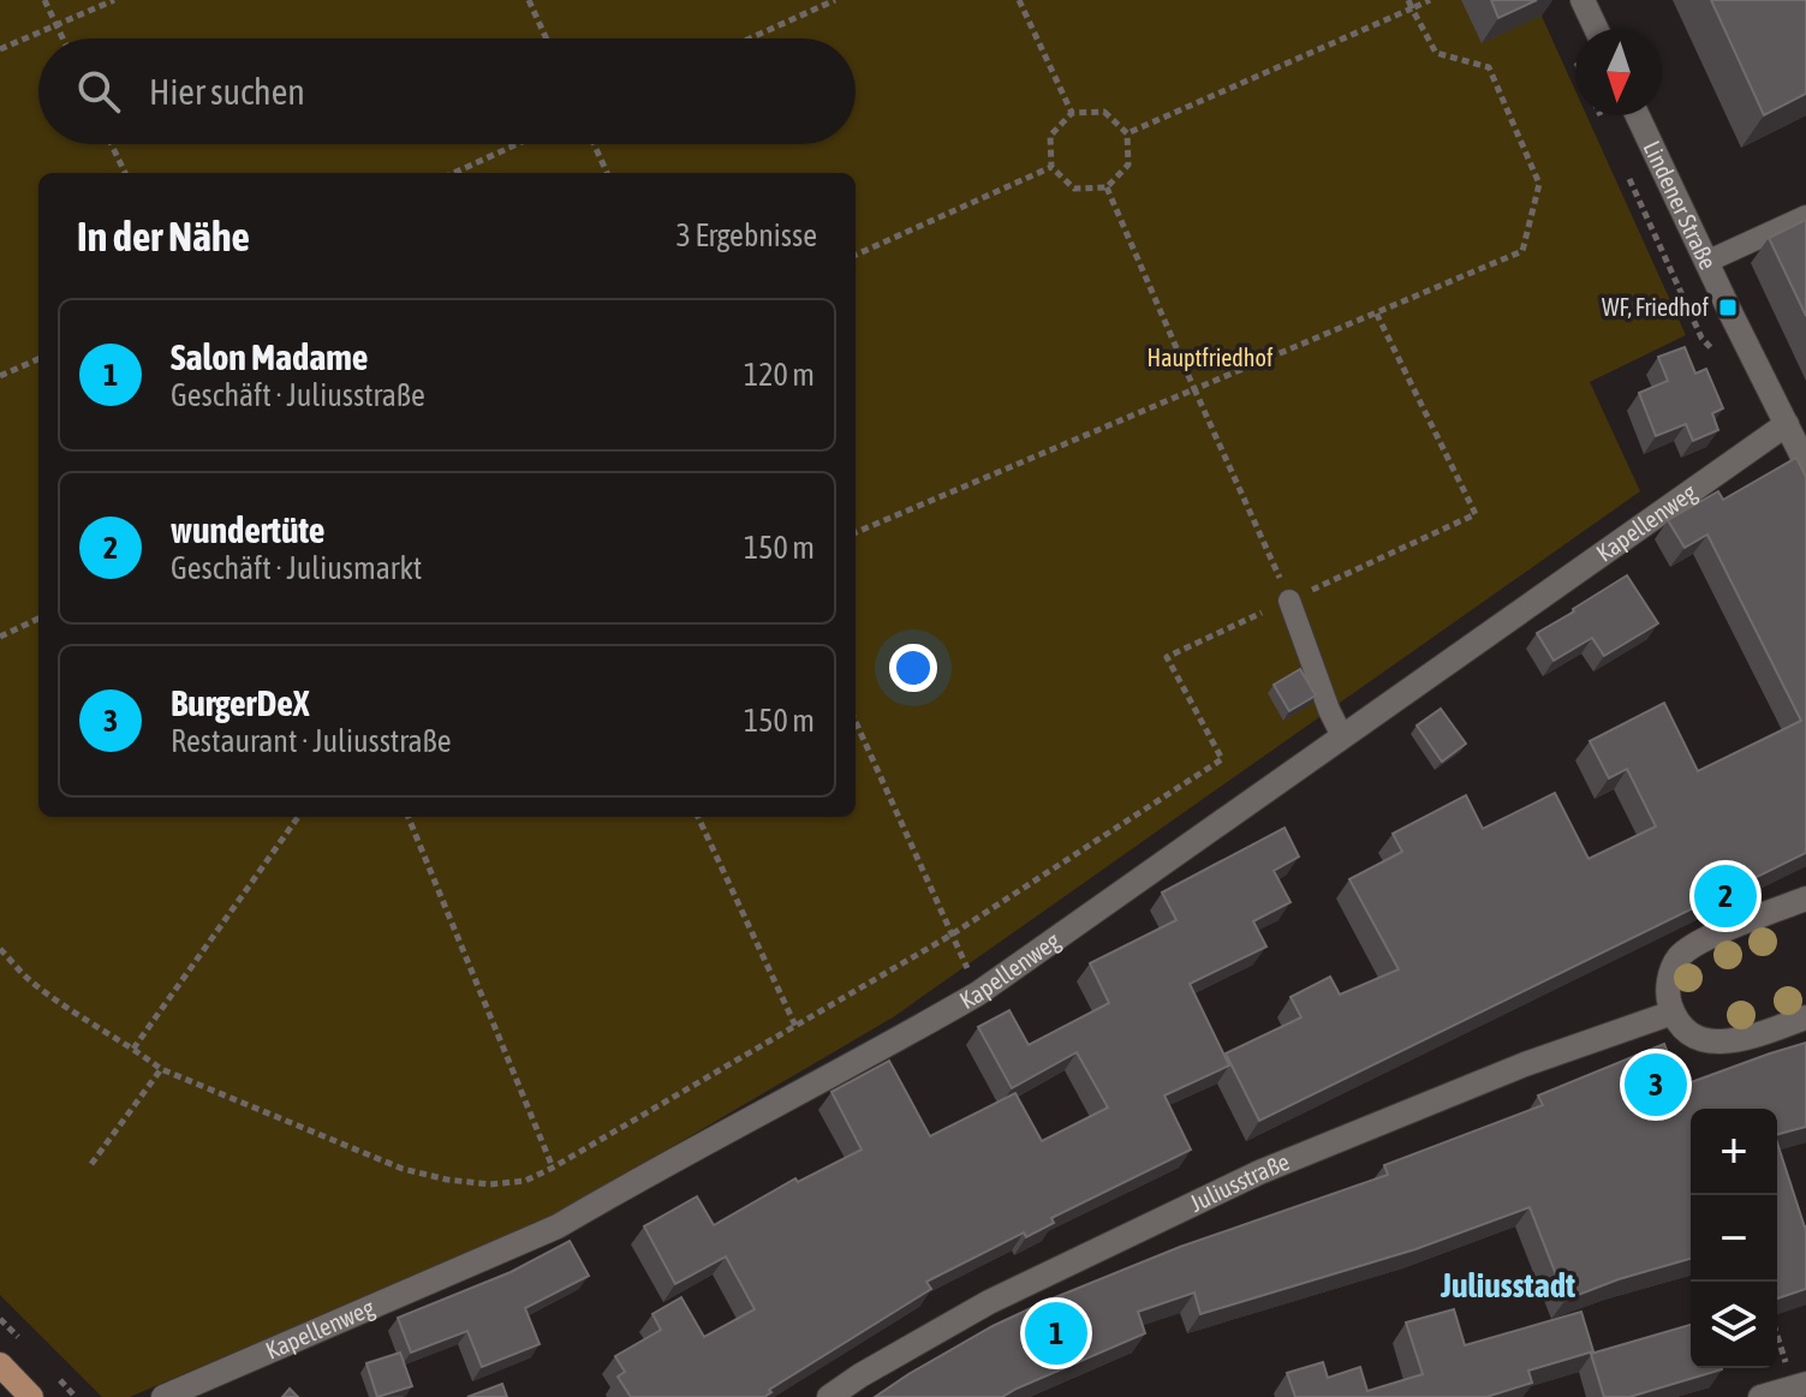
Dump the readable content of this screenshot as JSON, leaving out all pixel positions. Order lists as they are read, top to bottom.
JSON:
{
  "streets": {
    "street": ["Lindener Straße", "Kapellenweg", "Juliusstraße"]
  },
  "crossings": [
    ["Lindener Straße", "Kapellenweg"]
  ],
  "districts": ["Juliusstadt"],
  "parks": ["Hauptfriedhof"],
  "places": {
    "transit": ["WF, Friedhof"]
  },
  "north": "bottom",
  "page": {
    "search": "Hier suchen",
    "heading": ["In der Nähe", "3 Ergebnisse"],
    "list": [
      {
        "mark": "1",
        "name": "Salon Madame",
        "note": "Geschäft · Juliusstraße",
        "value": "120 m"
      },
      {
        "mark": "2",
        "name": "wundertüte",
        "note": "Geschäft · Juliusmarkt",
        "value": "150 m"
      },
      {
        "mark": "3",
        "name": "BurgerDeX",
        "note": "Restaurant · Juliusstraße",
        "value": "150 m"
      }
    ],
    "pins": ["2", "3", "1"],
    "map_buttons": ["+", "−"]
  }
}
